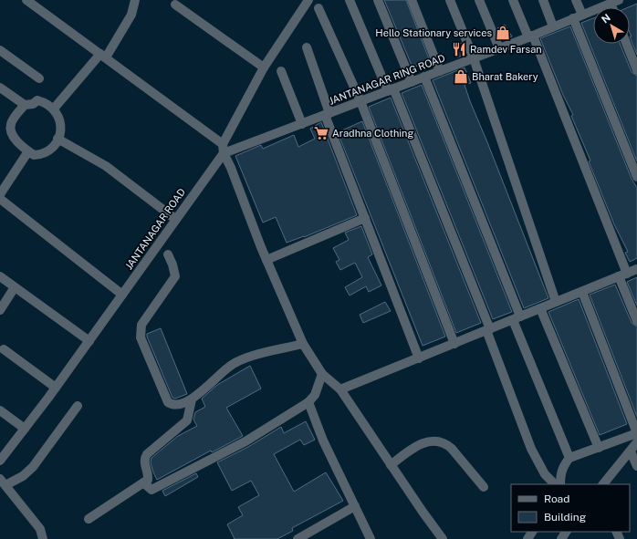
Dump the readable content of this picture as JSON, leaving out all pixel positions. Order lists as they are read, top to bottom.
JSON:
{
  "streets": {
    "street": ["JANTANAGAR RING ROAD", "JANTANAGAR ROAD"]
  },
  "crossings": [
    ["JANTANAGAR RING ROAD", "JANTANAGAR ROAD"]
  ],
  "places": {
    "shop": ["Hello Stationary services", "Bharat Bakery"],
    "restaurant": ["Ramdev Farsan"],
    "supermarket": ["Aradhna Clothing"]
  },
  "legend": ["Road", "Building"],
  "north": "top left"
}
